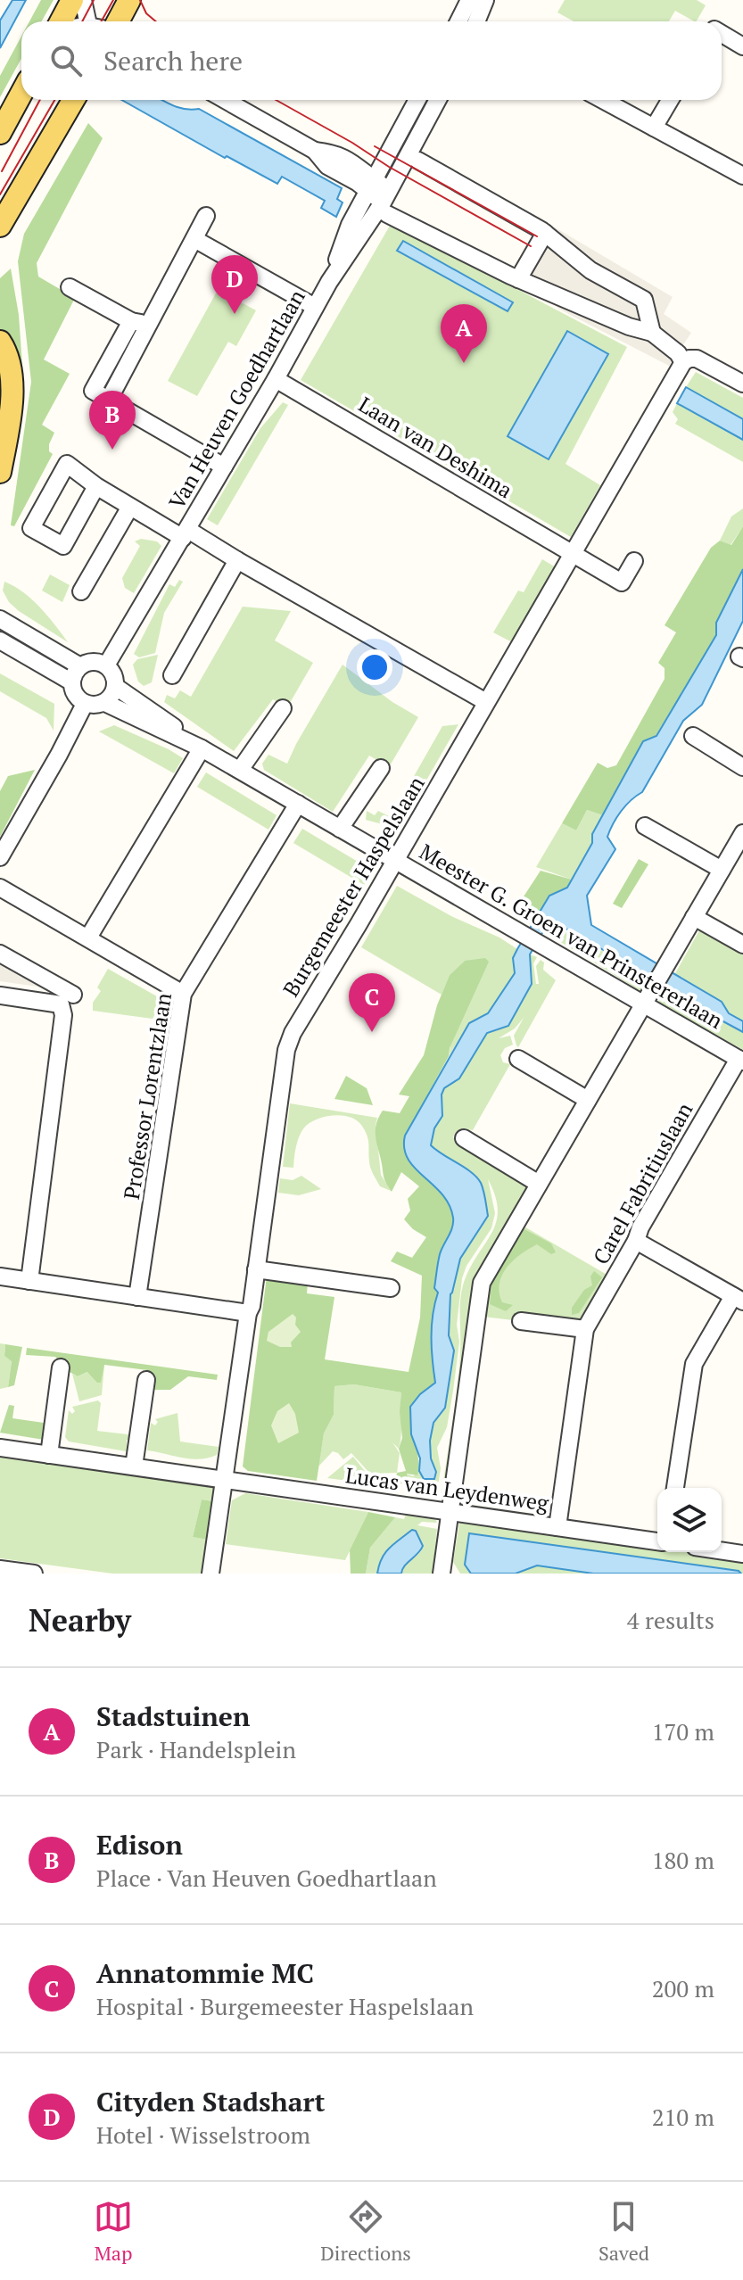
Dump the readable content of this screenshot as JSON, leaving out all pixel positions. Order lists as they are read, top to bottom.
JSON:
{
  "streets": {
    "street": [
      "Van Heuven Goedhartlaan",
      "Laan van Deshima",
      "Burgemeester Haspelslaan",
      "Meester G. Groen van Prinstererlaan",
      "Professor Lorentzlaan",
      "Carel Fabritiuslaan",
      "Lucas van Leydenweg"
    ]
  },
  "crossings": [
    ["Van Heuven Goedhartlaan", "Laan van Deshima"],
    ["Van Heuven Goedhartlaan", "Meester G. Groen van Prinstererlaan"],
    ["Laan van Deshima", "Burgemeester Haspelslaan"],
    ["Burgemeester Haspelslaan", "Meester G. Groen van Prinstererlaan"],
    ["Burgemeester Haspelslaan", "Lucas van Leydenweg"],
    ["Meester G. Groen van Prinstererlaan", "Professor Lorentzlaan"],
    ["Meester G. Groen van Prinstererlaan", "Carel Fabritiuslaan"],
    ["Carel Fabritiuslaan", "Lucas van Leydenweg"]
  ],
  "page": {
    "search": "Search here",
    "pins": [
      "D",
      "A",
      "B",
      "C"
    ],
    "heading": ["Nearby", "4 results"],
    "list": [
      {
        "mark": "A",
        "name": "Stadstuinen",
        "note": "Park · Handelsplein",
        "value": "170 m"
      },
      {
        "mark": "B",
        "name": "Edison",
        "note": "Place · Van Heuven Goedhartlaan",
        "value": "180 m"
      },
      {
        "mark": "C",
        "name": "Annatommie MC",
        "note": "Hospital · Burgemeester Haspelslaan",
        "value": "200 m"
      },
      {
        "mark": "D",
        "name": "Cityden Stadshart",
        "note": "Hotel · Wisselstroom",
        "value": "210 m"
      }
    ],
    "nav": ["Map", "Directions", "Saved"]
  }
}
